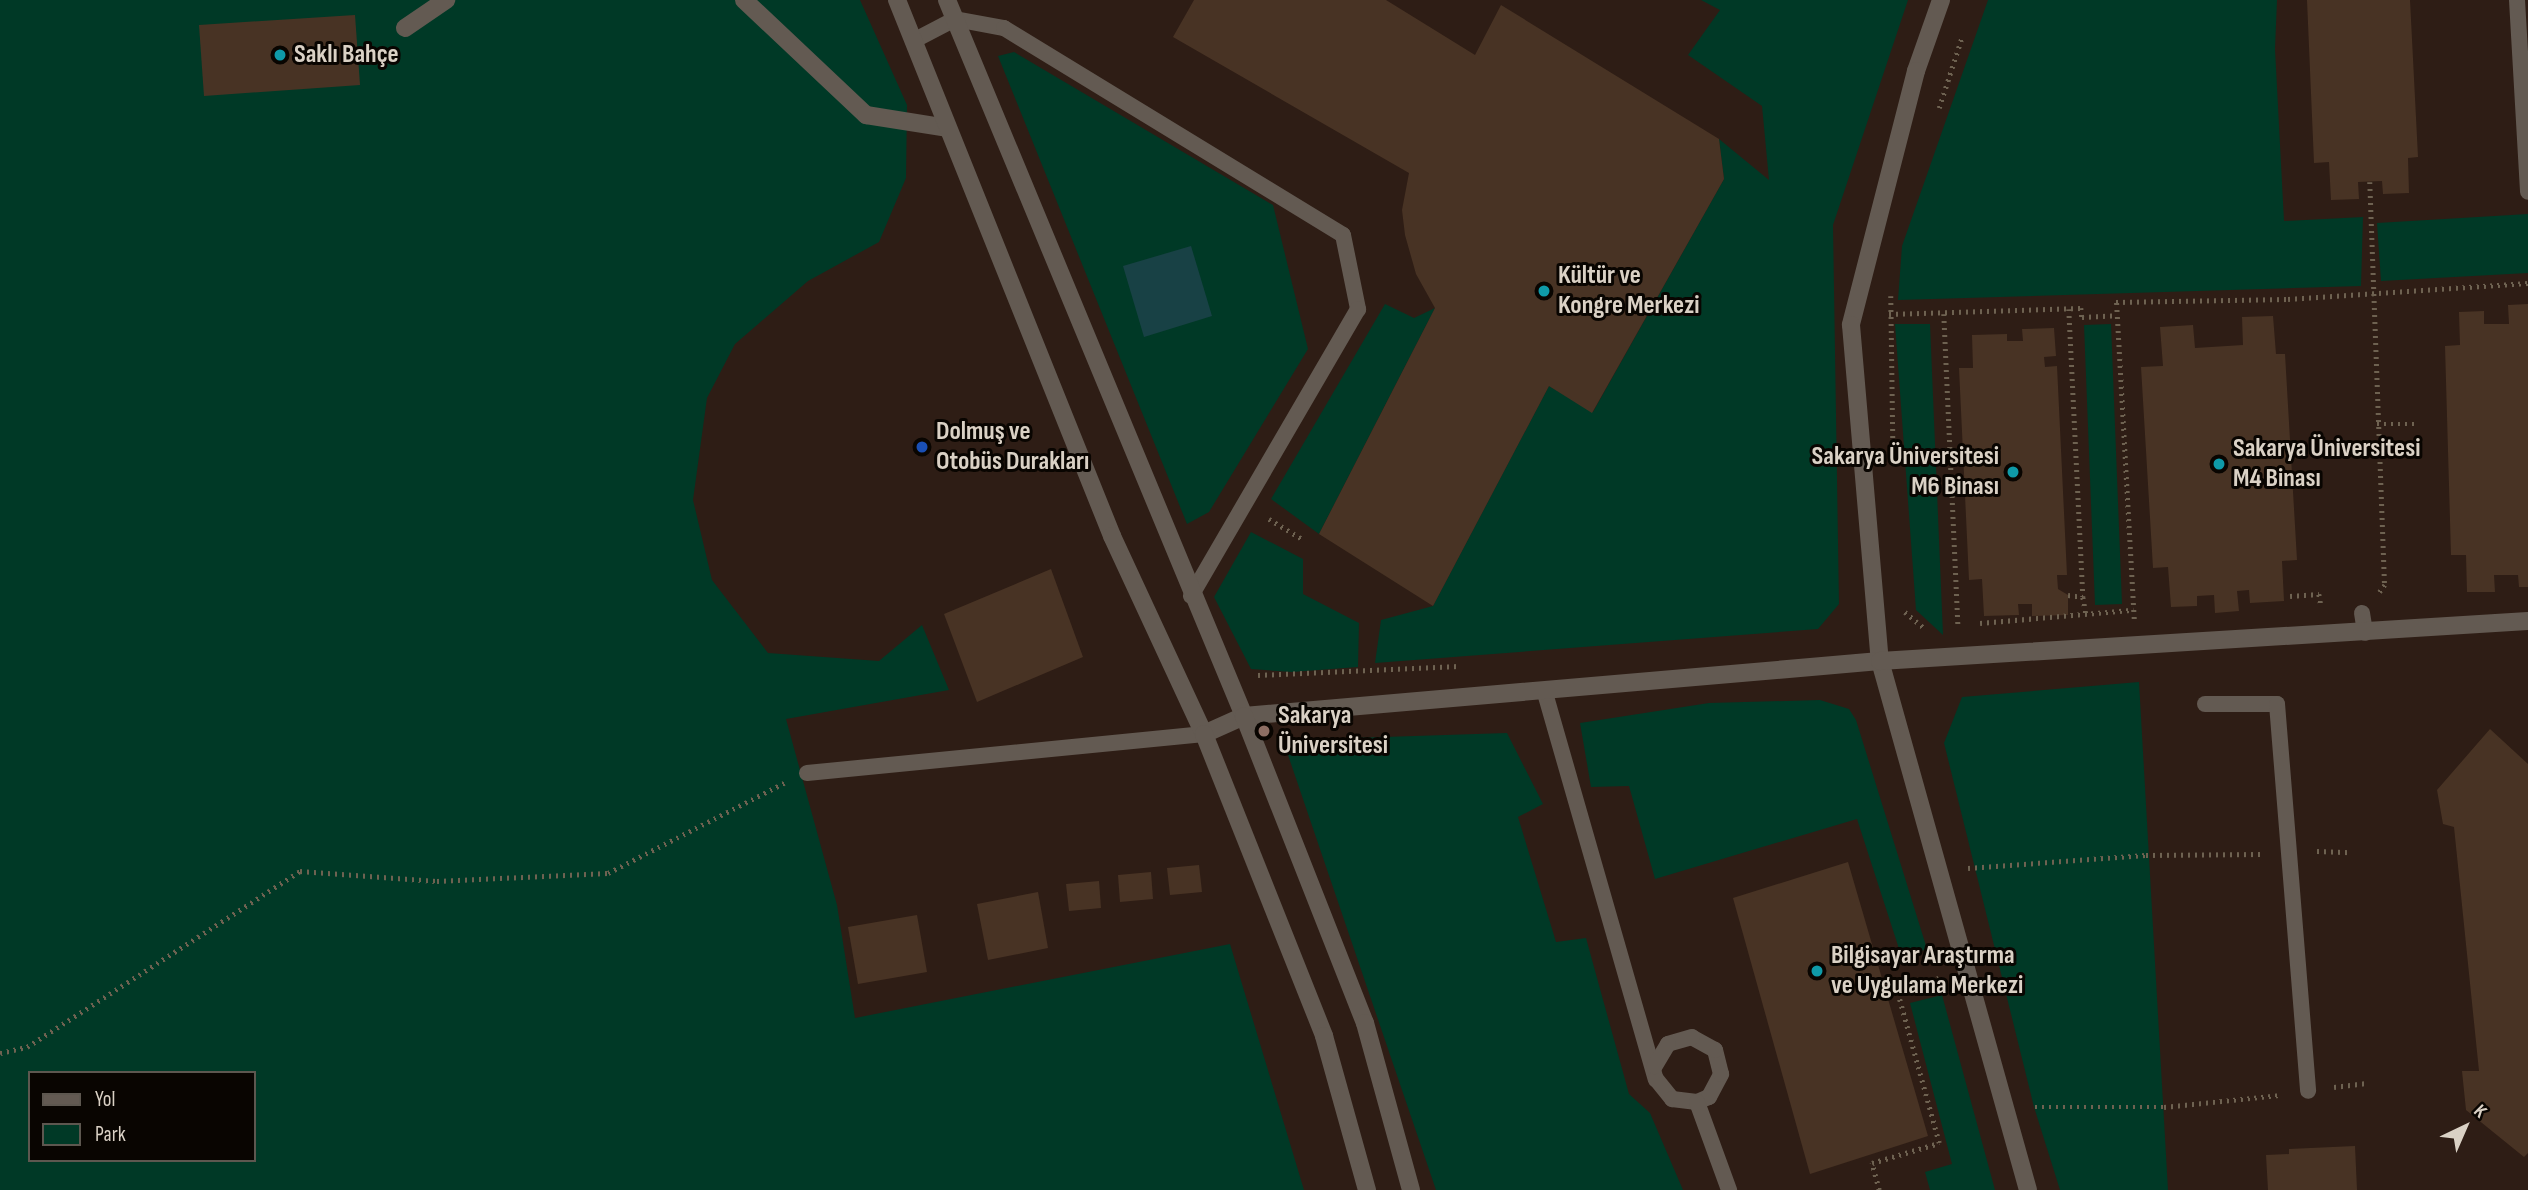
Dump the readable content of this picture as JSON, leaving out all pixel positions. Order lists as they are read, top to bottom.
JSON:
{
  "places": [
    "Saklı Bahçe",
    "Kültür ve Kongre Merkezi",
    "Dolmuş ve Otobüs Durakları",
    "Sakarya Üniversitesi M4 Binası",
    "Sakarya Üniversitesi M6 Binası",
    "Sakarya Üniversitesi",
    "Bilgisayar Araştırma ve Uygulama Merkezi"
  ],
  "legend": ["Yol", "Park"],
  "north": "top right"
}
